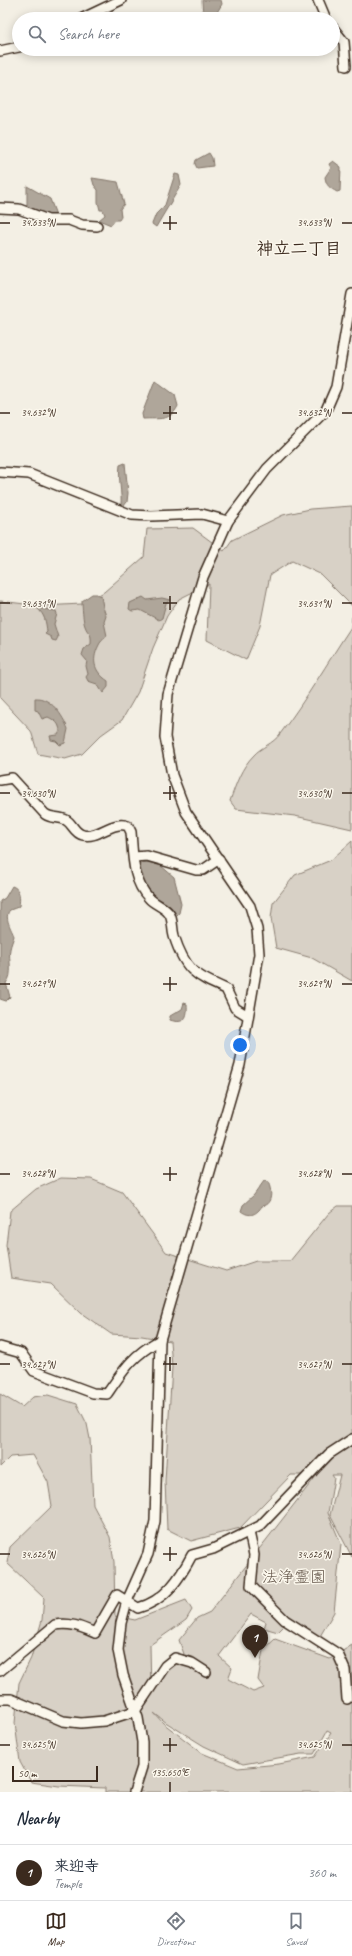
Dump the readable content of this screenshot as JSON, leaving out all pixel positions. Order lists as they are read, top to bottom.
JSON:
{
  "districts": ["神立二丁目"],
  "parks": ["法浄霊園"],
  "scale_bar": "50 m",
  "page": {
    "search": "Search here",
    "pins": "1",
    "scale": "50 m",
    "heading": "Nearby",
    "list": [
      {
        "mark": "1",
        "name": "来迎寺",
        "note": "Temple",
        "value": "360 m"
      }
    ],
    "nav": ["Map", "Directions", "Saved"]
  },
  "coordinates": [
    "34.633°N",
    "34.632°N",
    "34.631°N",
    "34.630°N",
    "34.629°N",
    "34.628°N",
    "34.627°N",
    "34.626°N",
    "34.625°N",
    "135.650°E"
  ]
}
